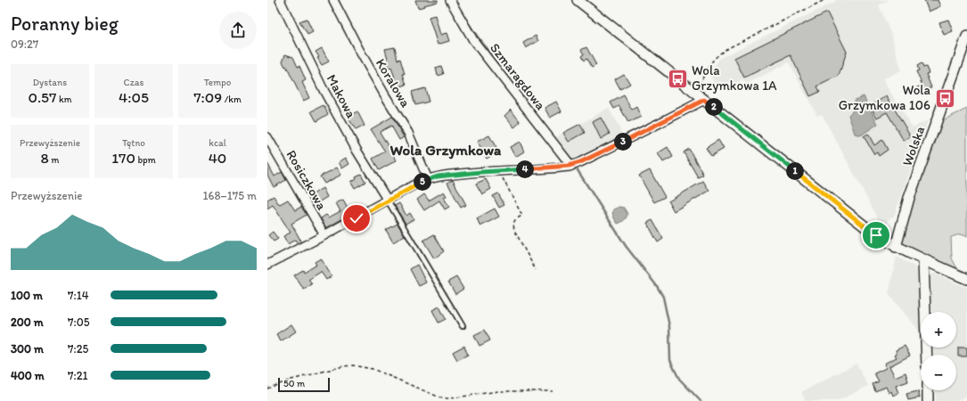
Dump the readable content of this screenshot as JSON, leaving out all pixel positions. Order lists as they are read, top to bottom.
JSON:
{
  "streets": {
    "street": [
      "Szmaragdowa",
      "Koralowa",
      "Makowa",
      "Wolska",
      "Rosiczkowa"
    ]
  },
  "districts": ["Wola Grzymkowa"],
  "places": {
    "bus stop": ["Wola Grzymkowa 1A", "Wola Grzymkowa 106"]
  },
  "scale_bar": "50 m",
  "page": {
    "heading": ["Poranny bieg", "09:27"],
    "stats": [
      ["Dystans", "0.57 km"],
      ["Czas", "4:05"],
      ["Tempo", "7:09 /km"],
      ["Przewyższenie", "8 m"],
      ["Tętno", "170 bpm"],
      ["kcal", "40"]
    ],
    "pins": [
      "2",
      "3",
      "4",
      "1",
      "5"
    ],
    "chart": ["Przewyższenie", "168–175 m"],
    "list": [
      {
        "name": "100 m",
        "note": "7:14"
      },
      {
        "name": "200 m",
        "note": "7:05"
      },
      {
        "name": "300 m",
        "note": "7:25"
      },
      {
        "name": "400 m",
        "note": "7:21"
      }
    ],
    "map_buttons": ["+", "−"],
    "scale": "50 m"
  }
}
